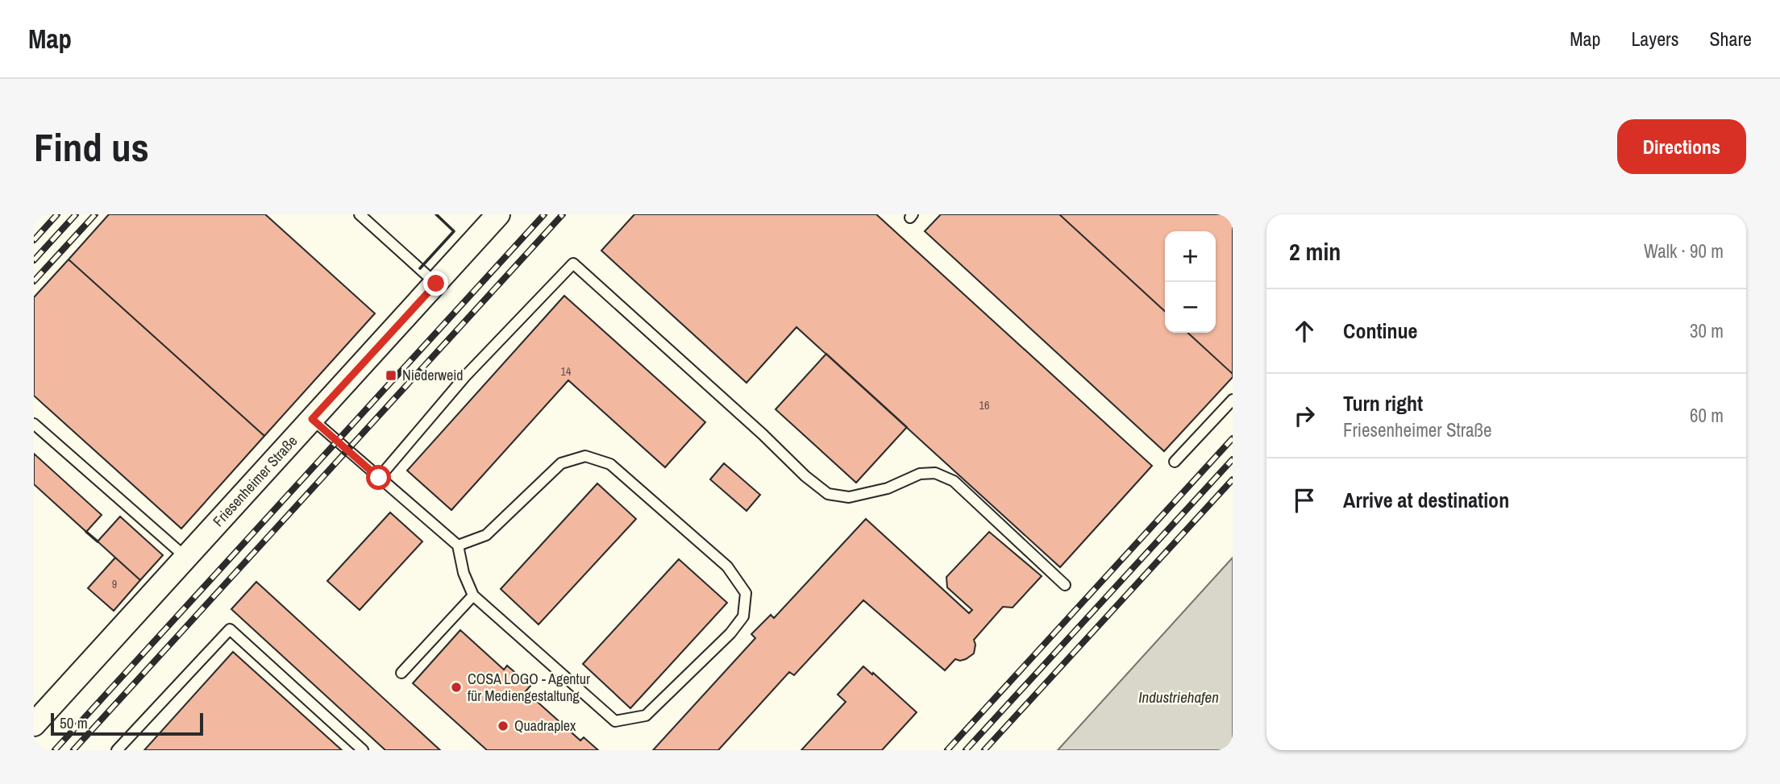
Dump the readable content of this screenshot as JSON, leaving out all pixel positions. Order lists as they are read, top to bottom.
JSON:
{
  "streets": {
    "street": ["Friesenheimer Straße"]
  },
  "water": ["Industriehafen"],
  "places": {
    "transit": ["Niederweid"],
    "other": ["COSA LOGO - Agentur für Mediengestaltung", "Quadraplex"]
  },
  "house_numbers": ["14", "16", "9"],
  "scale_bar": "50 m",
  "page": {
    "header": "Map",
    "nav": ["Map", "Layers", "Share"],
    "buttons": "Directions",
    "title": "Find us",
    "heading": ["2 min", "Walk · 90 m"],
    "map_buttons": ["+", "−"],
    "list": [
      ["Continue", "30 m"],
      ["Turn right", "Friesenheimer Straße", "60 m"],
      "Arrive at destination"
    ],
    "scale": "50 m"
  }
}
